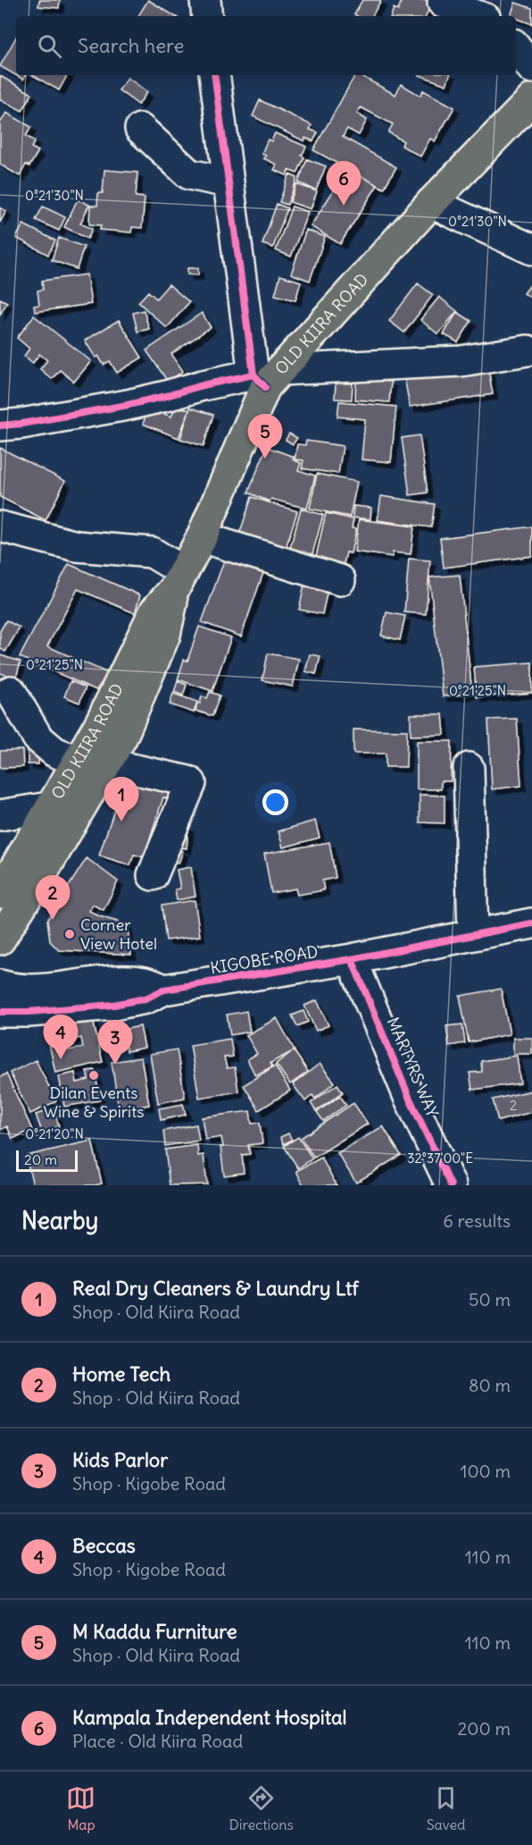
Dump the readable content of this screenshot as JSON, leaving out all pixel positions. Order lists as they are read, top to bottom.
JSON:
{
  "streets": {
    "main road": ["OLD KIIRA ROAD"],
    "street": ["KIGOBE ROAD", "MARTYRS WAY"]
  },
  "crossings": [
    ["KIGOBE ROAD", "MARTYRS WAY"]
  ],
  "places": ["Corner View Hotel", "Dilan Events Wine & Spirits"],
  "house_numbers": ["2"],
  "scale_bar": "20 m",
  "page": {
    "search": "Search here",
    "pins": [
      "6",
      "5",
      "1",
      "2",
      "4",
      "3"
    ],
    "scale": "20 m",
    "heading": ["Nearby", "6 results"],
    "list": [
      {
        "mark": "1",
        "name": "Real Dry Cleaners & Laundry Ltf",
        "note": "Shop · Old Kiira Road",
        "value": "50 m"
      },
      {
        "mark": "2",
        "name": "Home Tech",
        "note": "Shop · Old Kiira Road",
        "value": "80 m"
      },
      {
        "mark": "3",
        "name": "Kids Parlor",
        "note": "Shop · Kigobe Road",
        "value": "100 m"
      },
      {
        "mark": "4",
        "name": "Beccas",
        "note": "Shop · Kigobe Road",
        "value": "110 m"
      },
      {
        "mark": "5",
        "name": "M Kaddu Furniture",
        "note": "Shop · Old Kiira Road",
        "value": "110 m"
      },
      {
        "mark": "6",
        "name": "Kampala Independent Hospital",
        "note": "Place · Old Kiira Road",
        "value": "200 m"
      }
    ],
    "nav": ["Map", "Directions", "Saved"]
  },
  "coordinates": [
    "0°21'30\"N",
    "0°21'25\"N",
    "0°21'20\"N",
    "32°37'00\"E"
  ]
}
